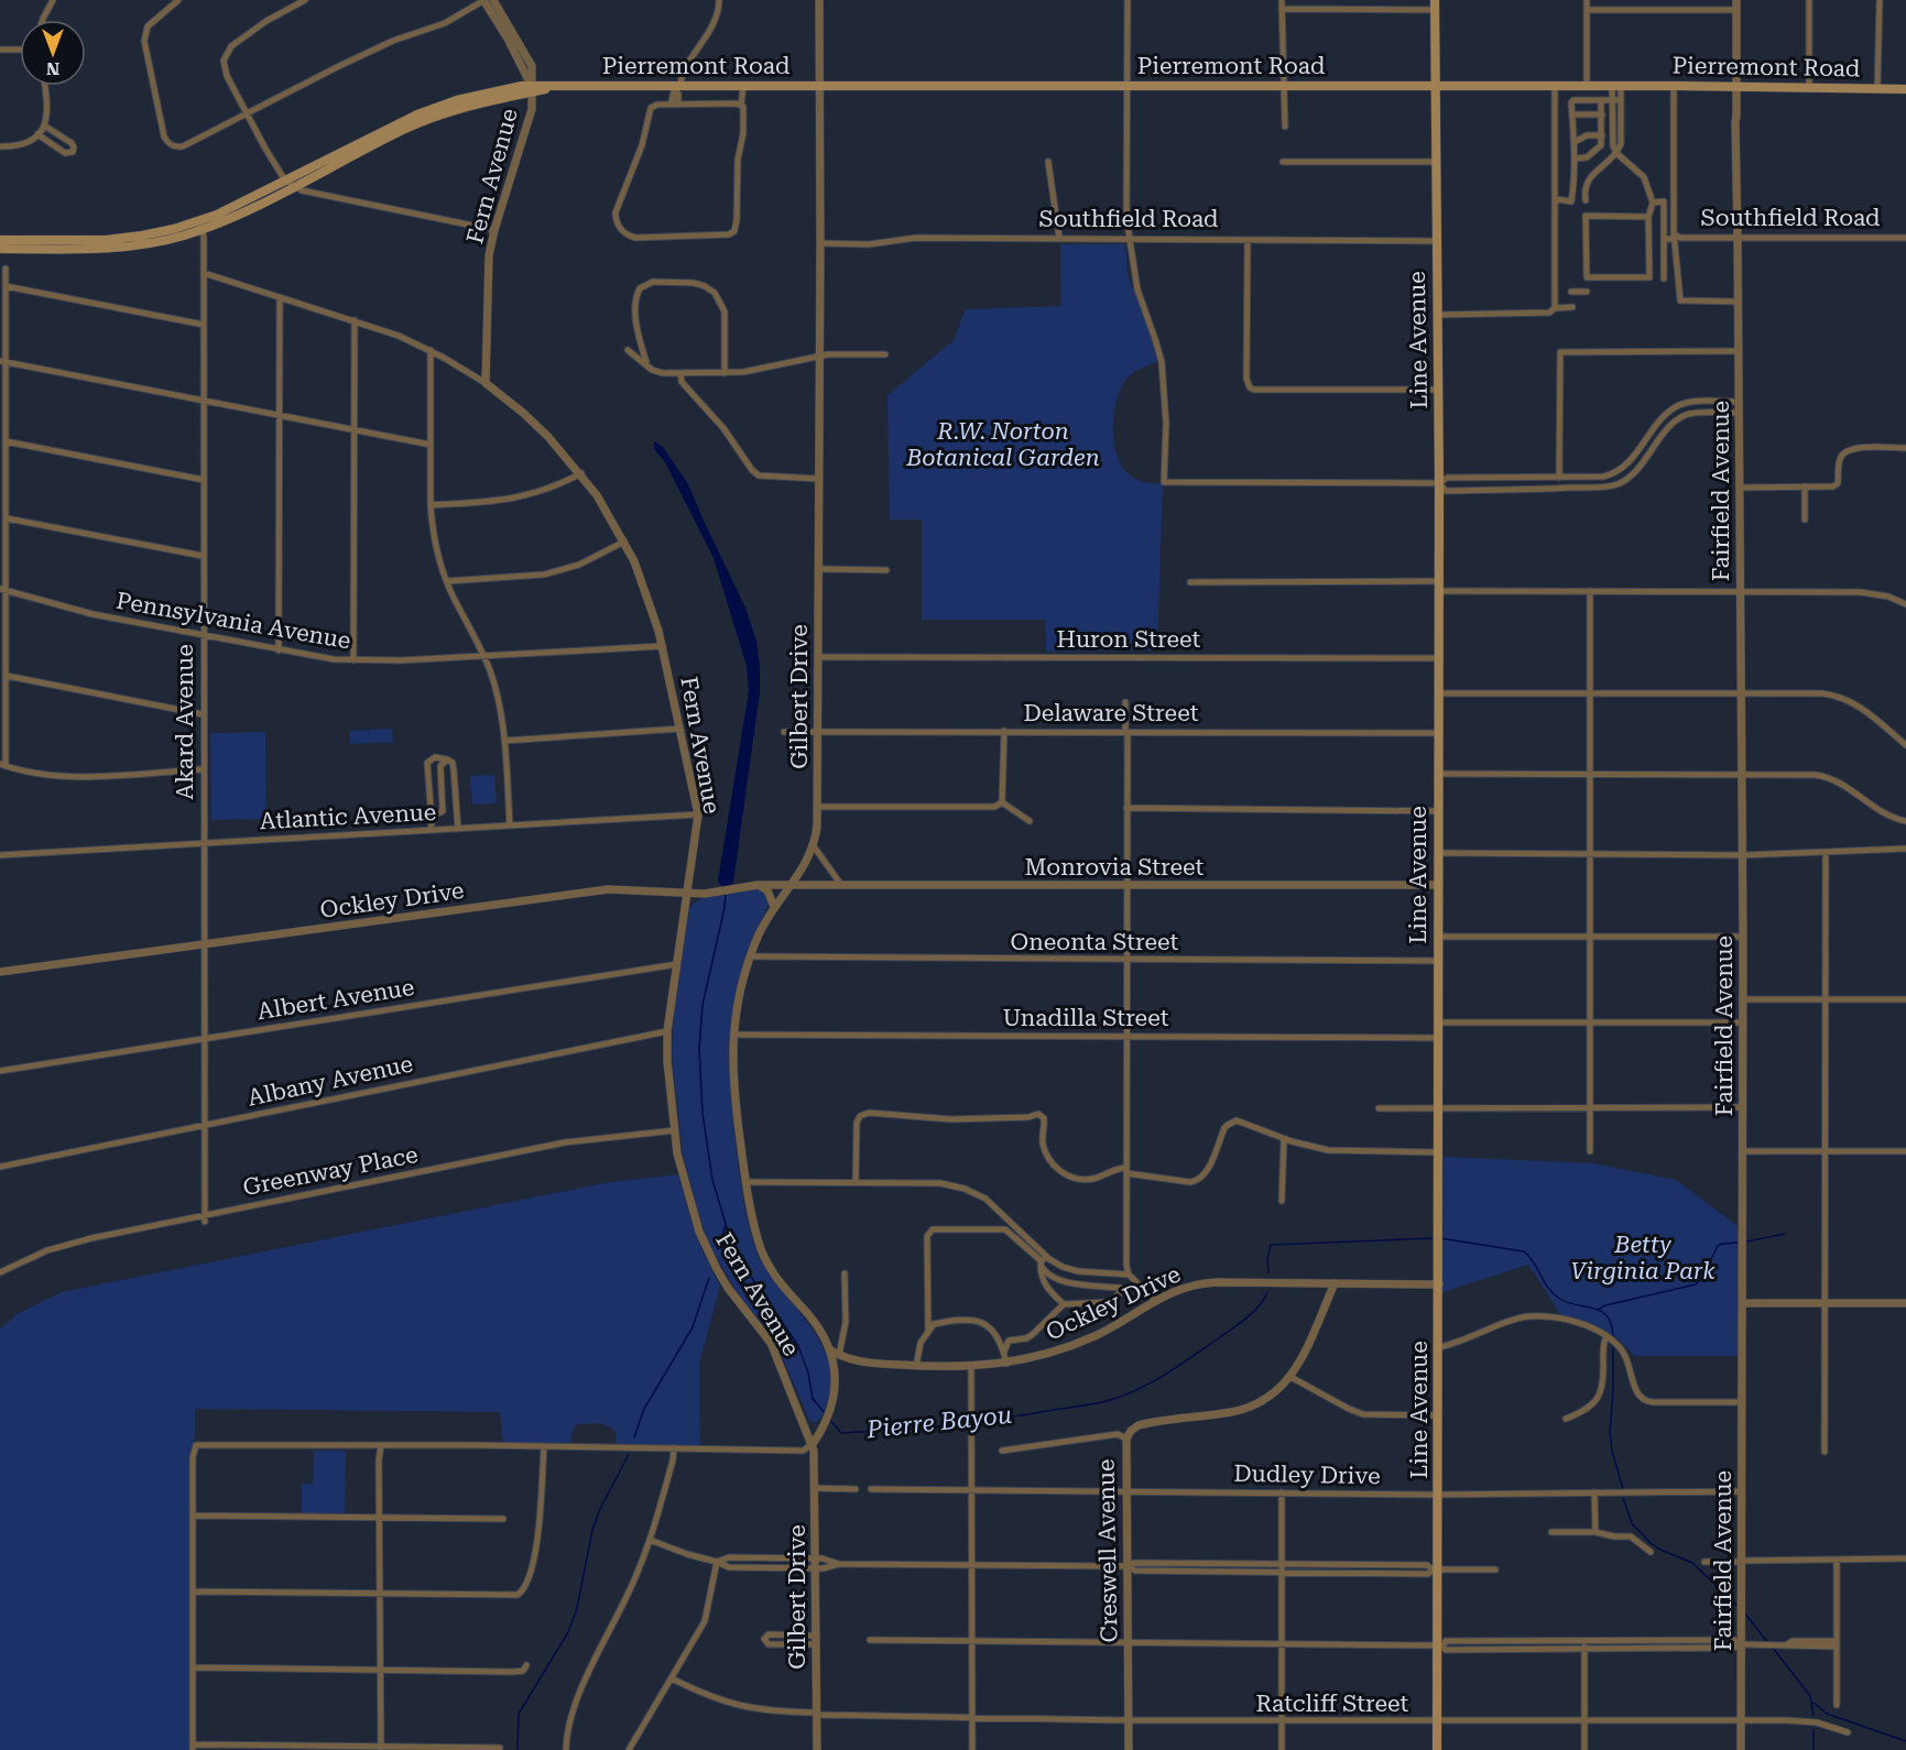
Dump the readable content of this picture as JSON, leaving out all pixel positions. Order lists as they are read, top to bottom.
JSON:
{
  "streets": {
    "main road": ["Pierremont Road", "Line Avenue"],
    "street": [
      "Fern Avenue",
      "Southfield Road",
      "Fairfield Avenue",
      "Pennsylvania Avenue",
      "Huron Street",
      "Gilbert Drive",
      "Delaware Street",
      "Akard Avenue",
      "Atlantic Avenue",
      "Monrovia Street",
      "Ockley Drive",
      "Oneonta Street",
      "Albert Avenue",
      "Unadilla Street",
      "Albany Avenue",
      "Greenway Place",
      "Dudley Drive",
      "Creswell Avenue",
      "Ratcliff Street"
    ]
  },
  "crossings": [
    ["Pierremont Road", "Fern Avenue"],
    ["Pierremont Road", "Line Avenue"],
    ["Pierremont Road", "Fairfield Avenue"],
    ["Pierremont Road", "Gilbert Drive"],
    ["Pierremont Road", "Akard Avenue"],
    ["Fern Avenue", "Pennsylvania Avenue"],
    ["Fern Avenue", "Gilbert Drive"],
    ["Fern Avenue", "Atlantic Avenue"],
    ["Fern Avenue", "Ockley Drive"],
    ["Fern Avenue", "Albert Avenue"],
    ["Fern Avenue", "Albany Avenue"],
    ["Fern Avenue", "Greenway Place"],
    ["Southfield Road", "Line Avenue"],
    ["Southfield Road", "Fairfield Avenue"],
    ["Southfield Road", "Gilbert Drive"],
    ["Line Avenue", "Huron Street"],
    ["Line Avenue", "Delaware Street"],
    ["Line Avenue", "Monrovia Street"],
    ["Line Avenue", "Ockley Drive"],
    ["Line Avenue", "Oneonta Street"],
    ["Line Avenue", "Unadilla Street"],
    ["Line Avenue", "Dudley Drive"],
    ["Line Avenue", "Ratcliff Street"],
    ["Fairfield Avenue", "Dudley Drive"],
    ["Fairfield Avenue", "Ratcliff Street"],
    ["Pennsylvania Avenue", "Akard Avenue"],
    ["Huron Street", "Gilbert Drive"],
    ["Gilbert Drive", "Delaware Street"],
    ["Gilbert Drive", "Monrovia Street"],
    ["Gilbert Drive", "Ockley Drive"],
    ["Gilbert Drive", "Oneonta Street"],
    ["Gilbert Drive", "Unadilla Street"],
    ["Gilbert Drive", "Ratcliff Street"],
    ["Akard Avenue", "Atlantic Avenue"],
    ["Akard Avenue", "Ockley Drive"],
    ["Akard Avenue", "Albert Avenue"],
    ["Akard Avenue", "Albany Avenue"],
    ["Akard Avenue", "Greenway Place"],
    ["Monrovia Street", "Ockley Drive"],
    ["Ockley Drive", "Creswell Avenue"],
    ["Dudley Drive", "Creswell Avenue"],
    ["Creswell Avenue", "Ratcliff Street"]
  ],
  "water": ["Pierre Bayou"],
  "parks": ["R.W. Norton Botanical Garden", "Betty Virginia Park"],
  "north": "bottom"
}
